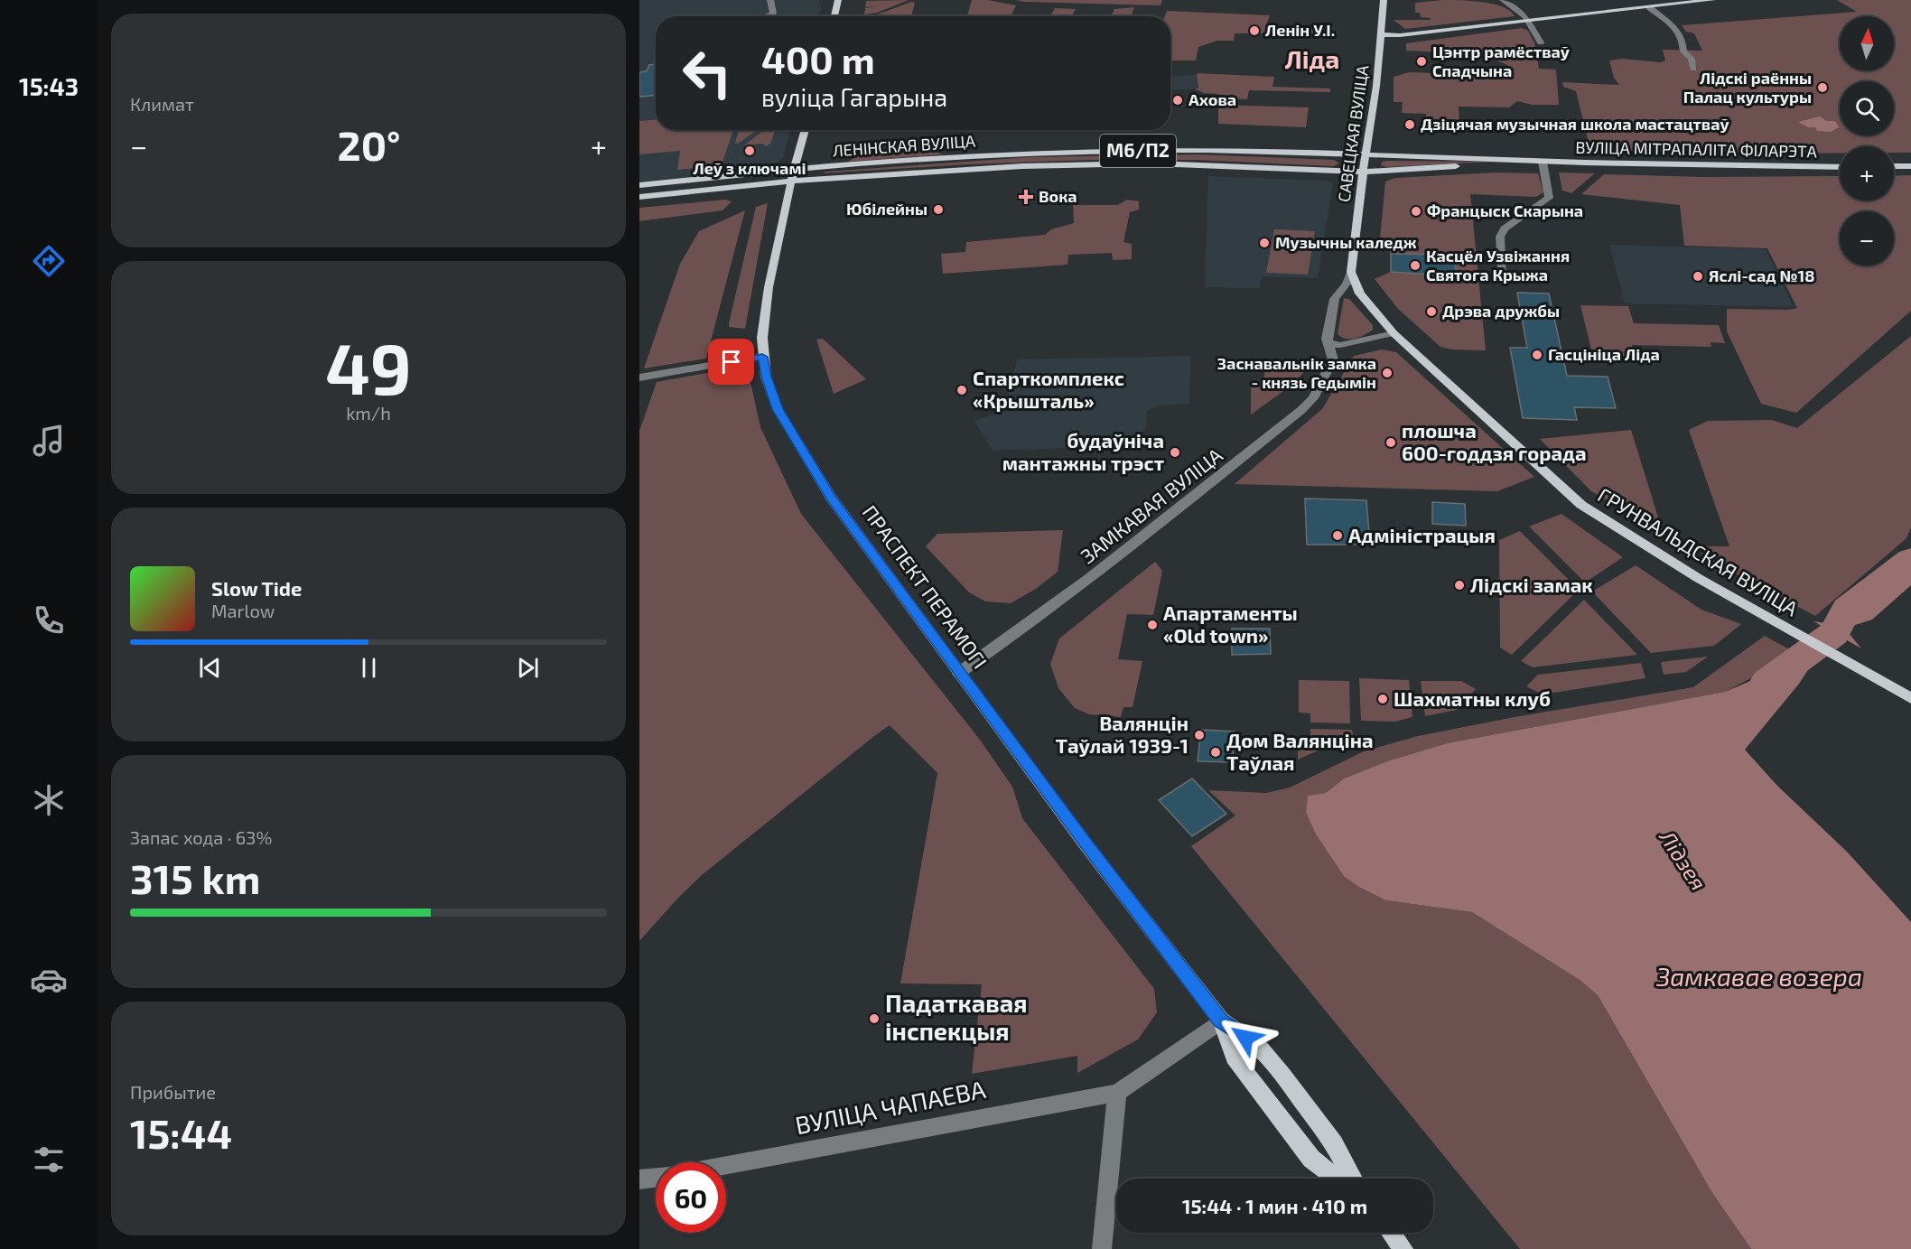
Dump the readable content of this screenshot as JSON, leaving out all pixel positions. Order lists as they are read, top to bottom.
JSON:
{
  "streets": {
    "main road": [
      "САВЕЦКАЯ ВУЛІЦА",
      "ЛЕНІНСКАЯ ВУЛІЦА",
      "ВУЛІЦА МІТРАПАЛІТА ФІЛАРЭТА",
      "М6/П2",
      "ГРУНВАЛЬДСКАЯ ВУЛІЦА",
      "ПРАСПЕКТ ПЕРАМОГІ"
    ],
    "street": ["ЗАМКАВАЯ ВУЛІЦА", "ВУЛІЦА ЧАПАЕВА"]
  },
  "crossings": [
    ["САВЕЦКАЯ ВУЛІЦА", "ЛЕНІНСКАЯ ВУЛІЦА"],
    ["САВЕЦКАЯ ВУЛІЦА", "ВУЛІЦА МІТРАПАЛІТА ФІЛАРЭТА"],
    ["САВЕЦКАЯ ВУЛІЦА", "ЗАМКАВАЯ ВУЛІЦА"],
    ["САВЕЦКАЯ ВУЛІЦА", "ГРУНВАЛЬДСКАЯ ВУЛІЦА"],
    ["ЛЕНІНСКАЯ ВУЛІЦА", "ВУЛІЦА МІТРАПАЛІТА ФІЛАРЭТА"],
    ["ЛЕНІНСКАЯ ВУЛІЦА", "ПРАСПЕКТ ПЕРАМОГІ"],
    ["ЗАМКАВАЯ ВУЛІЦА", "ГРУНВАЛЬДСКАЯ ВУЛІЦА"],
    ["ЗАМКАВАЯ ВУЛІЦА", "ПРАСПЕКТ ПЕРАМОГІ"]
  ],
  "districts": ["Ліда"],
  "water": ["Лідзея", "Замкавае возера"],
  "places": {
    "other": [
      "Ленін У.І.",
      "Цэнтр рамёстваў Спадчына",
      "Лідскі раённы Палац культуры",
      "Ахова",
      "Дзіцячая музычная школа мастацтваў",
      "Леў з ключамі",
      "Юбілейны",
      "Францыск Скарына",
      "Музычны каледж",
      "Касцёл Узвіжання Святога Крыжа",
      "Яслі-сад №18",
      "Дрэва дружбы",
      "Гасцініца Ліда",
      "Заснавальнік замка - князь Гедымін",
      "Спарткомплекс «Крышталь»",
      "плошча 600-годдзя горада",
      "будаўніча мантажны трэст",
      "Адміністрацыя",
      "Лідскі замак",
      "Апартаменты «Old town»",
      "Шахматны клуб",
      "Валянцін Таўлай 1939-1",
      "Дом Валянціна Таўлая",
      "Падаткавая інспекцыя"
    ],
    "health": ["Вока"]
  },
  "north": "top",
  "page": {
    "tabs": "15:43",
    "tile": [
      "Климат",
      ["49", "km/h"],
      ["Запас хода · 63%", "315 km"],
      ["Прибытие", "15:44"]
    ],
    "map_buttons": ["+", "−"],
    "turn": ["400 m", "вуліца Гагарына"],
    "heat": ["−", "20°", "+"],
    "song": ["Slow Tide", "Marlow"],
    "limit": "60",
    "trip": "15:44 · 1 мин · 410 m"
  }
}
